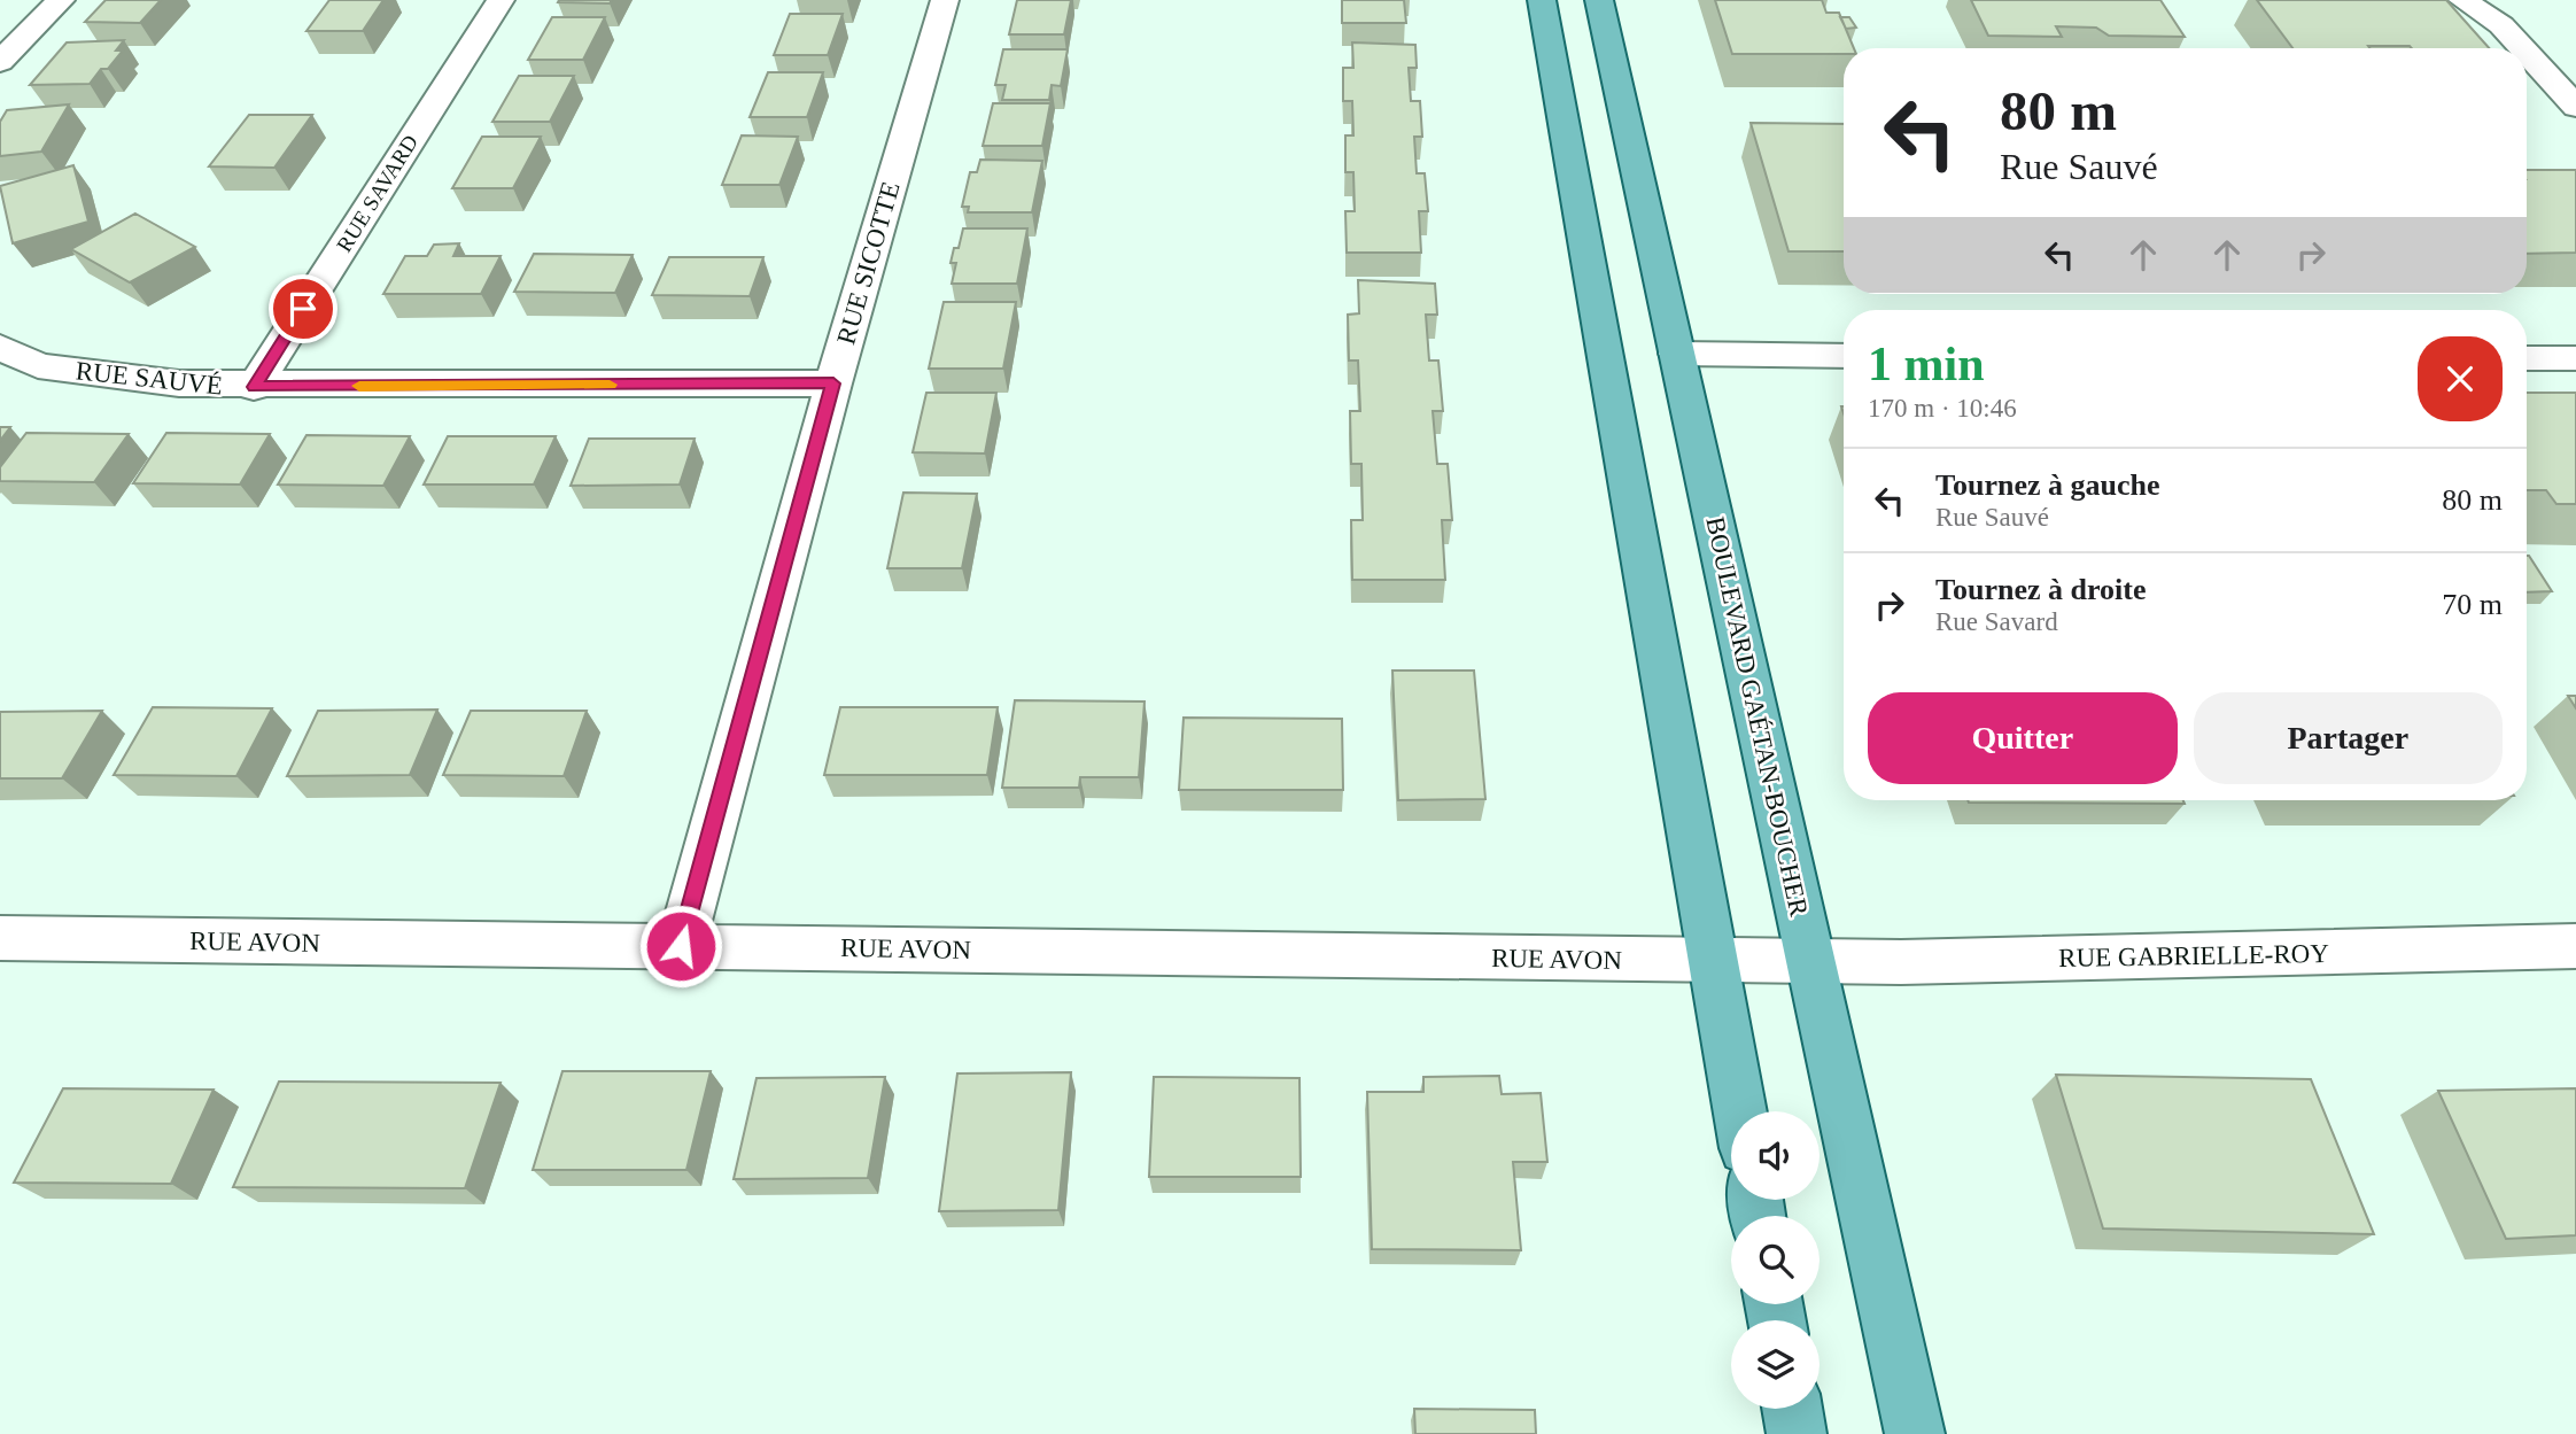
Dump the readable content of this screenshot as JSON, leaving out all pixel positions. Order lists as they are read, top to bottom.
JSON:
{
  "streets": {
    "main road": ["BOULEVARD GAÉTAN-BOUCHER"],
    "street": [
      "RUE SAVARD",
      "RUE SICOTTE",
      "RUE SAUVÉ",
      "RUE AVON",
      "RUE GABRIELLE-ROY"
    ]
  },
  "crossings": [
    ["RUE SAVARD", "RUE SAUVÉ"],
    ["RUE SICOTTE", "RUE SAUVÉ"],
    ["RUE SICOTTE", "RUE AVON"],
    ["BOULEVARD GAÉTAN-BOUCHER", "RUE AVON"],
    ["BOULEVARD GAÉTAN-BOUCHER", "RUE GABRIELLE-ROY"],
    ["RUE AVON", "RUE GABRIELLE-ROY"]
  ],
  "page": {
    "turn": ["80 m", "Rue Sauvé"],
    "heading": ["1 min", "170 m · 10:46"],
    "list": [
      {
        "name": "Tournez à gauche",
        "note": "Rue Sauvé",
        "value": "80 m"
      },
      {
        "name": "Tournez à droite",
        "note": "Rue Savard",
        "value": "70 m"
      }
    ],
    "buttons": ["Quitter", "Partager"]
  }
}
